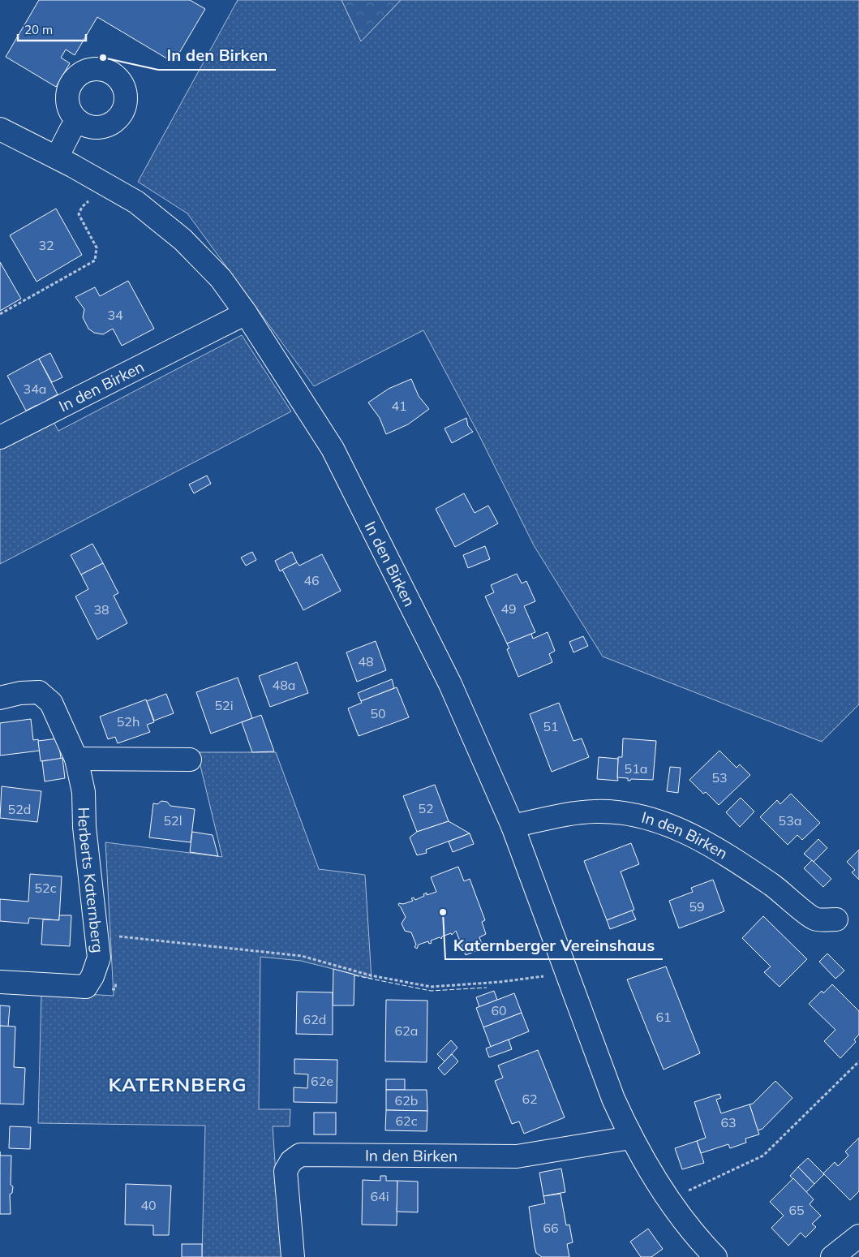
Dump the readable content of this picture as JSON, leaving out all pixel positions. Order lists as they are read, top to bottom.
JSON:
{
  "streets": {
    "street": ["In den Birken", "Herberts Katernberg"]
  },
  "districts": ["KATERNBERG"],
  "places": ["In den Birken", "Katernberger Vereinshaus"],
  "house_numbers": [
    "32",
    "34",
    "34a",
    "41",
    "46",
    "49",
    "38",
    "48",
    "48a",
    "52i",
    "50",
    "52h",
    "51",
    "51a",
    "53",
    "52",
    "52d",
    "52l",
    "53a",
    "52c",
    "59",
    "60",
    "61",
    "62d",
    "62a",
    "62e",
    "62",
    "62b",
    "62c",
    "63",
    "64i",
    "40",
    "65",
    "66"
  ],
  "scale_bar": "20 m"
}
